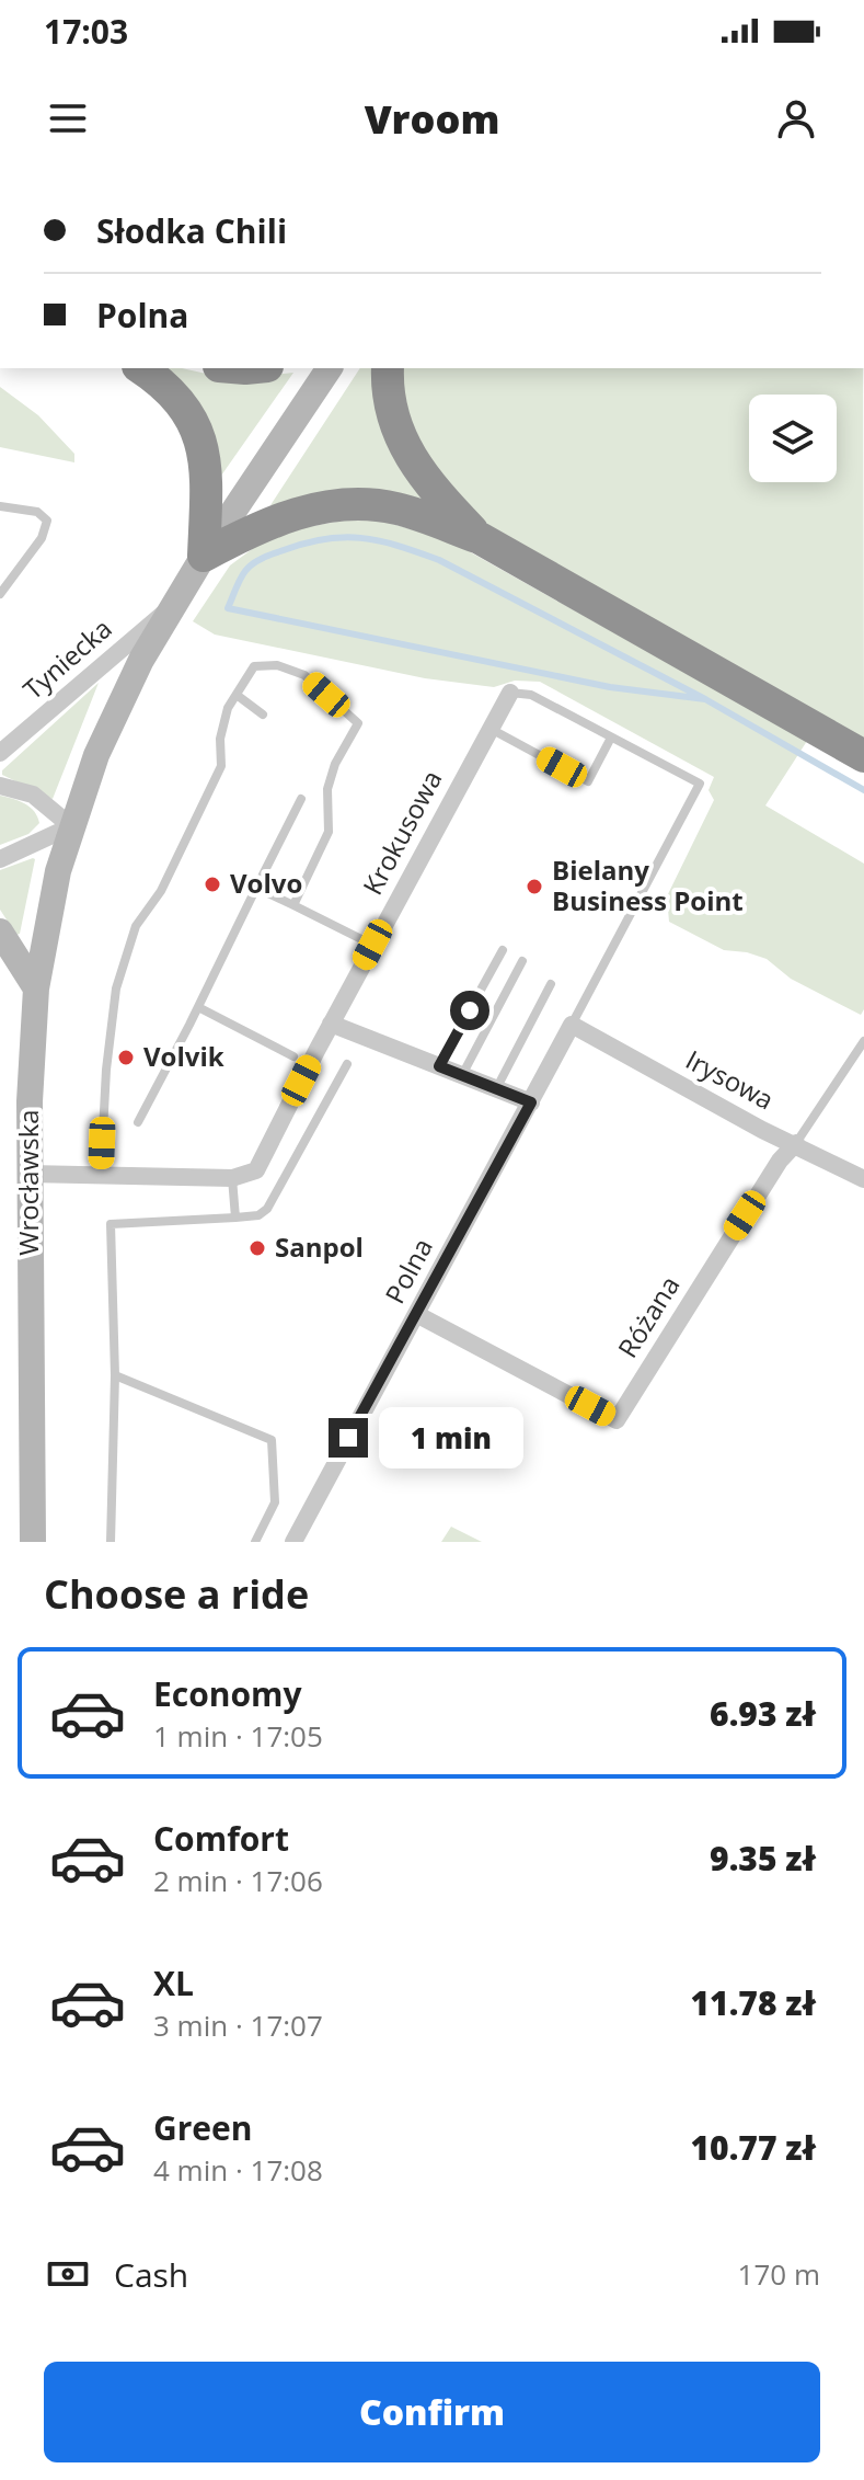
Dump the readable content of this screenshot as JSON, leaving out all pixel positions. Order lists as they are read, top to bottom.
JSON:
{
  "streets": {
    "main road": ["Wrocławska"],
    "street": [
      "Tyniecka",
      "Krokusowa",
      "Irysowa",
      "Polna",
      "Różana"
    ]
  },
  "crossings": [
    ["Tyniecka", "Wrocławska"],
    ["Irysowa", "Polna"],
    ["Irysowa", "Różana"],
    ["Polna", "Różana"]
  ],
  "places": [
    "Volvo",
    "Bielany Business Point",
    "Volvik",
    "Sanpol"
  ],
  "page": {
    "status": "17:03",
    "header": "Vroom",
    "banner": ["Słodka Chili", "Polna"],
    "bubble": "1 min",
    "heading": "Choose a ride",
    "list": [
      {
        "name": "Economy",
        "note": "1 min · 17:05",
        "value": "6.93 zł"
      },
      {
        "name": "Comfort",
        "note": "2 min · 17:06",
        "value": "9.35 zł"
      },
      {
        "name": "XL",
        "note": "3 min · 17:07",
        "value": "11.78 zł"
      },
      {
        "name": "Green",
        "note": "4 min · 17:08",
        "value": "10.77 zł"
      }
    ],
    "pay": ["Cash", "170 m"],
    "buttons": "Confirm"
  }
}
